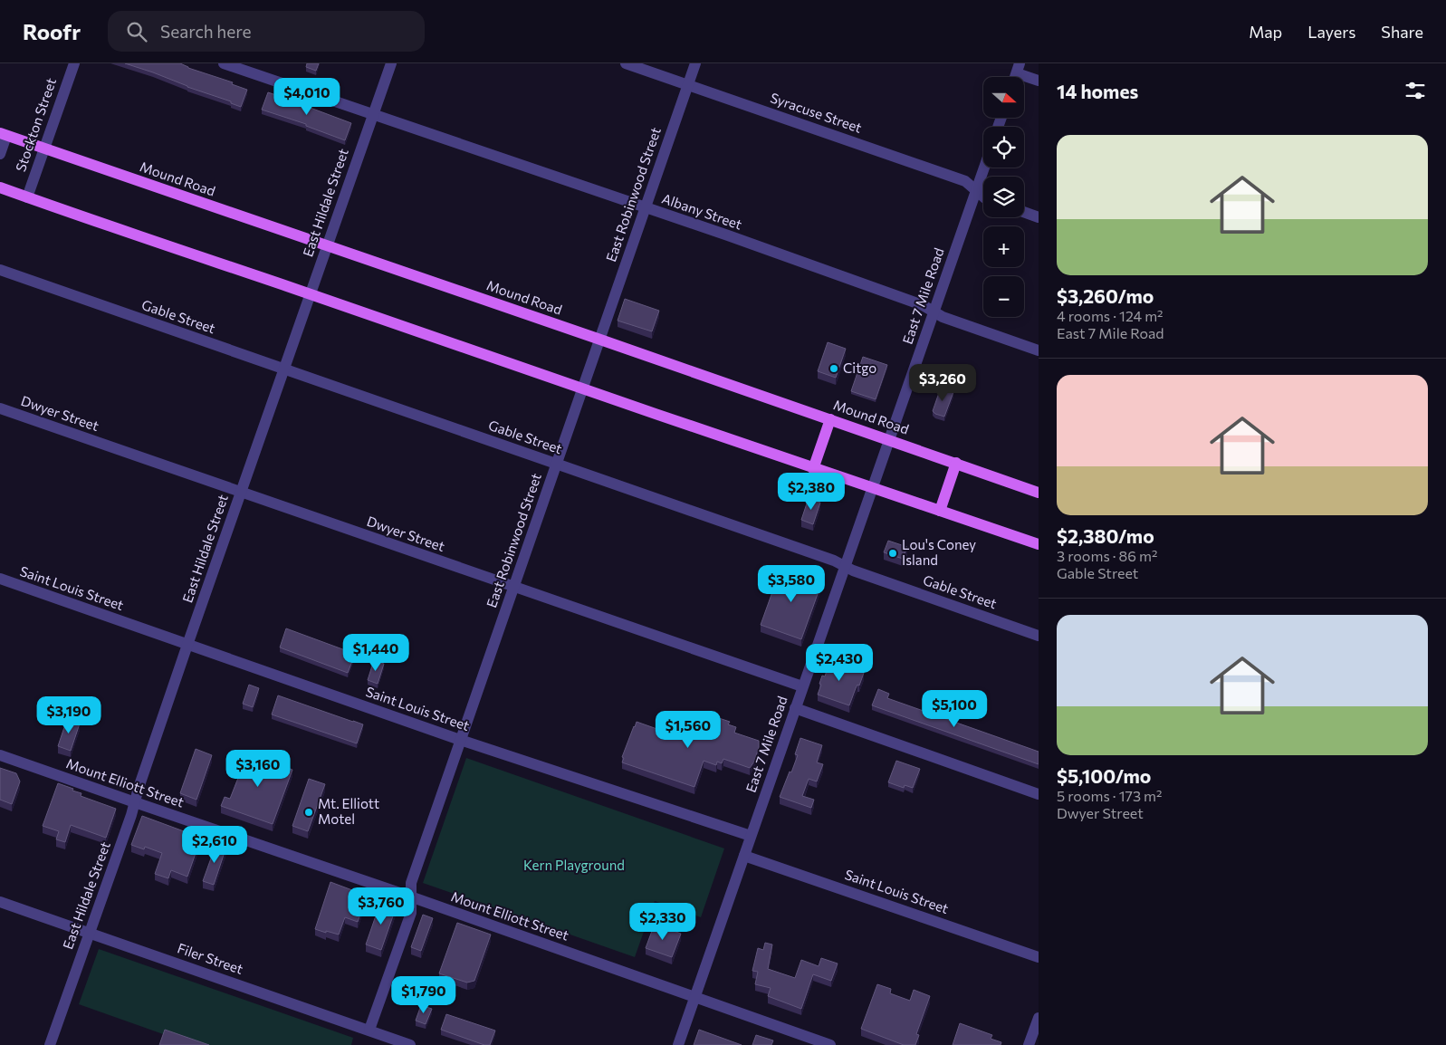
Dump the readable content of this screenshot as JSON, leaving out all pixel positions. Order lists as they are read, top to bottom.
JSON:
{
  "streets": {
    "main road": ["Mound Road"],
    "street": [
      "Syracuse Street",
      "Stockton Street",
      "East Robinwood Street",
      "East Hildale Street",
      "Albany Street",
      "East 7 Mile Road",
      "Gable Street",
      "Dwyer Street",
      "Saint Louis Street",
      "Mount Elliott Street",
      "Filer Street"
    ]
  },
  "crossings": [
    ["Syracuse Street", "East Robinwood Street"],
    ["Syracuse Street", "East 7 Mile Road"],
    ["Stockton Street", "Mound Road"],
    ["Mound Road", "East Robinwood Street"],
    ["Mound Road", "East Hildale Street"],
    ["Mound Road", "East 7 Mile Road"],
    ["East Robinwood Street", "Albany Street"],
    ["East Robinwood Street", "Gable Street"],
    ["East Robinwood Street", "Dwyer Street"],
    ["East Robinwood Street", "Saint Louis Street"],
    ["East Robinwood Street", "Mount Elliott Street"],
    ["East Robinwood Street", "Filer Street"],
    ["East Hildale Street", "Albany Street"],
    ["East Hildale Street", "Gable Street"],
    ["East Hildale Street", "Dwyer Street"],
    ["East Hildale Street", "Saint Louis Street"],
    ["East Hildale Street", "Mount Elliott Street"],
    ["East Hildale Street", "Filer Street"],
    ["Albany Street", "East 7 Mile Road"],
    ["East 7 Mile Road", "Gable Street"],
    ["East 7 Mile Road", "Dwyer Street"],
    ["East 7 Mile Road", "Saint Louis Street"],
    ["East 7 Mile Road", "Mount Elliott Street"]
  ],
  "parks": ["Kern Playground"],
  "places": ["Citgo", "Lou's Coney Island", "Mt. Elliott Motel"],
  "north": "right",
  "page": {
    "header": "Roofr",
    "search": "Search here",
    "nav": ["Map", "Layers", "Share"],
    "heading": "14 homes",
    "map_buttons": ["+", "−"],
    "price": [
      "$4,010",
      "$3,260",
      "$2,380",
      "$3,580",
      "$1,440",
      "$2,430",
      "$5,100",
      "$3,190",
      "$1,560",
      "$3,160",
      "$2,610",
      "$3,760",
      "$2,330",
      "$1,790"
    ],
    "list": [
      {
        "name": "$3,260/mo",
        "note": "4 rooms · 124 m² · East 7 Mile Road"
      },
      {
        "name": "$2,380/mo",
        "note": "3 rooms · 86 m² · Gable Street"
      },
      {
        "name": "$5,100/mo",
        "note": "5 rooms · 173 m² · Dwyer Street"
      }
    ]
  }
}
